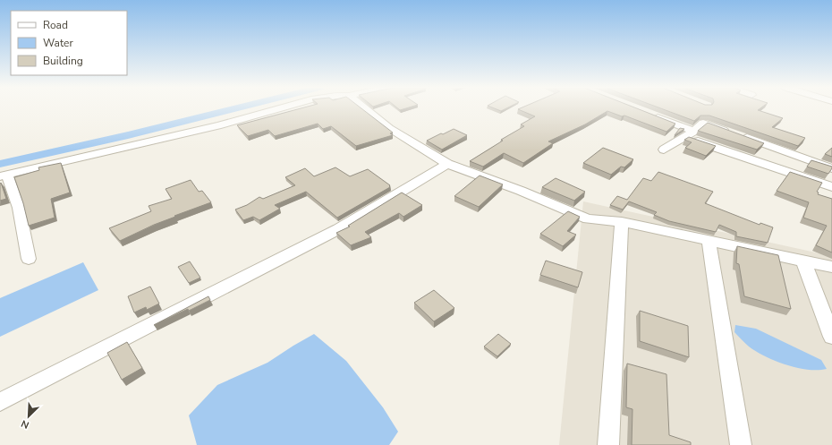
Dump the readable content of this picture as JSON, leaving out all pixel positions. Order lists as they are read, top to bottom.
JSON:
{
  "legend": ["Road", "Water", "Building"],
  "north": "bottom left"
}
